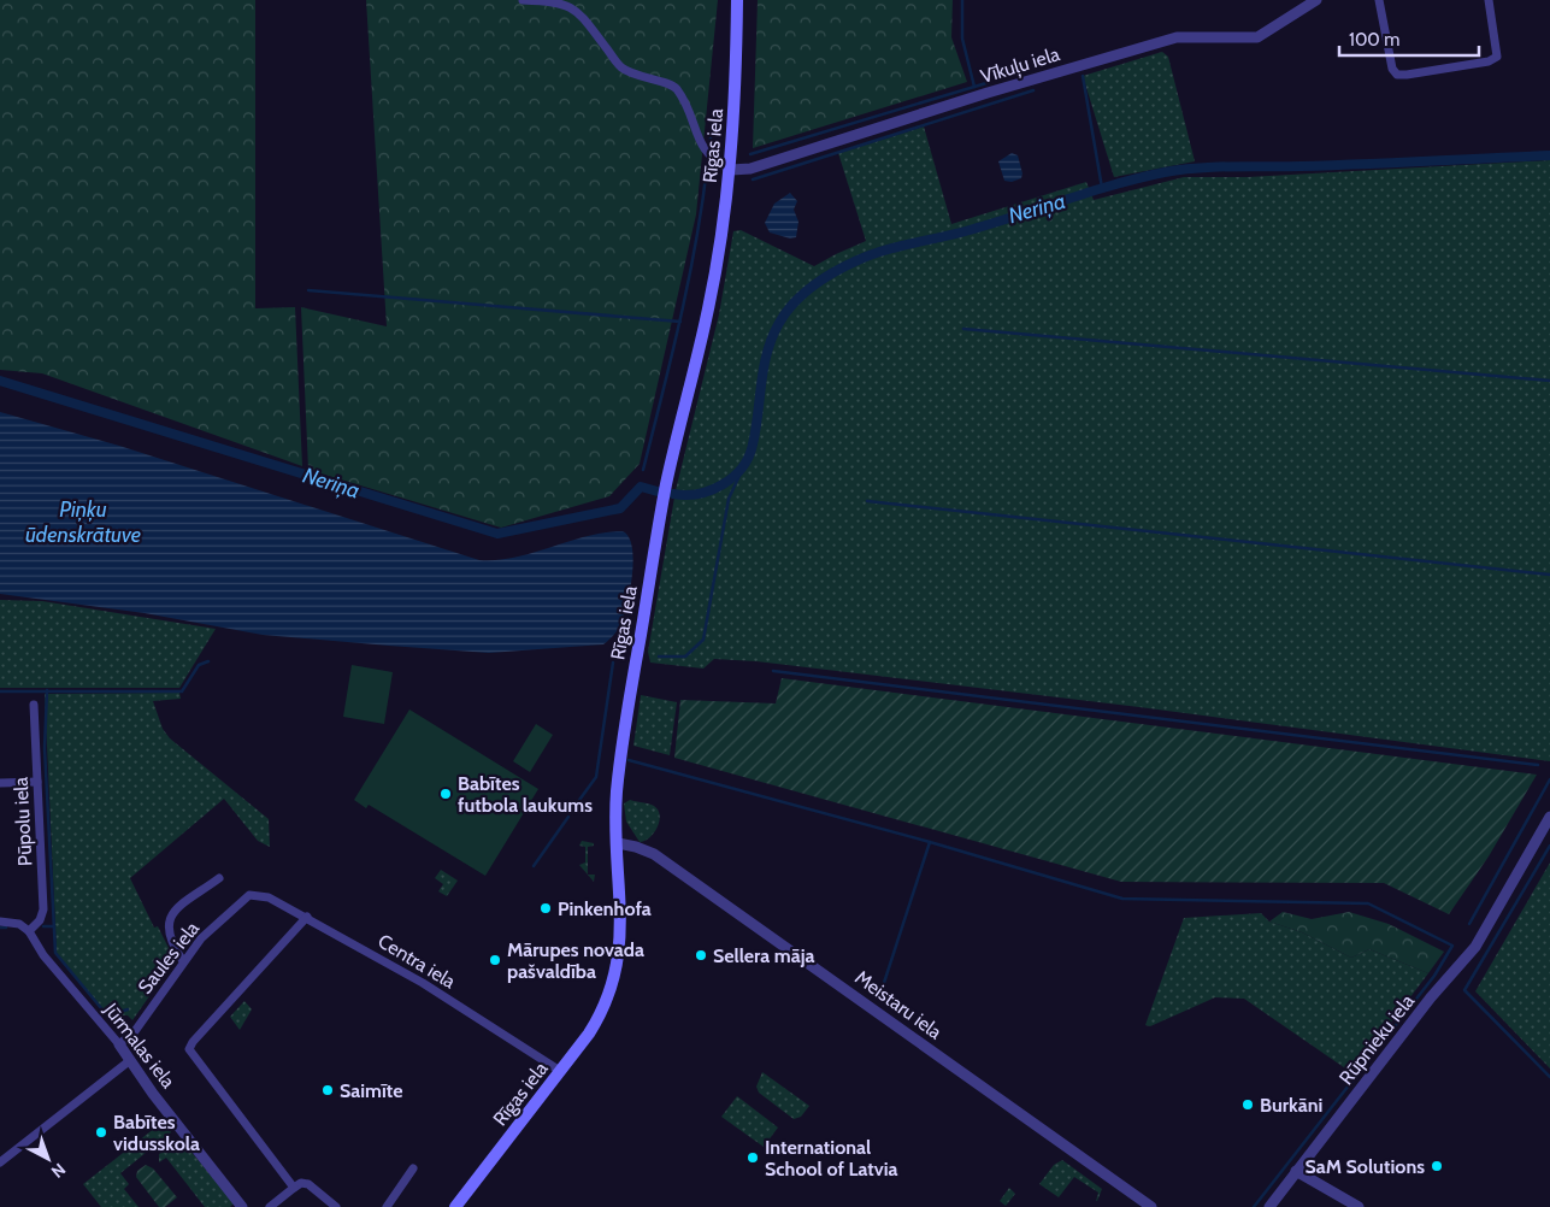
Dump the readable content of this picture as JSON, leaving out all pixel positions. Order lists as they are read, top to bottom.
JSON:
{
  "streets": {
    "main road": ["Rīgas iela"],
    "street": [
      "Vīkuļu iela",
      "Pūpolu iela",
      "Saules iela",
      "Centra iela",
      "Meistaru iela",
      "Rūpnieku iela",
      "Jūrmalas iela"
    ]
  },
  "crossings": [
    ["Vīkuļu iela", "Rīgas iela"],
    ["Rīgas iela", "Centra iela"],
    ["Rīgas iela", "Meistaru iela"],
    ["Pūpolu iela", "Jūrmalas iela"],
    ["Saules iela", "Centra iela"],
    ["Saules iela", "Jūrmalas iela"]
  ],
  "water": ["Neriņa", "Piņķu ūdenskrātuve"],
  "places": [
    "Babītes futbola laukums",
    "Pinkenhofa",
    "Sellera māja",
    "Mārupes novada pašvaldība",
    "Saimīte",
    "Burkāni",
    "Babītes vidusskola",
    "International School of Latvia",
    "SaM Solutions"
  ],
  "scale_bar": "100 m",
  "north": "bottom right"
}
